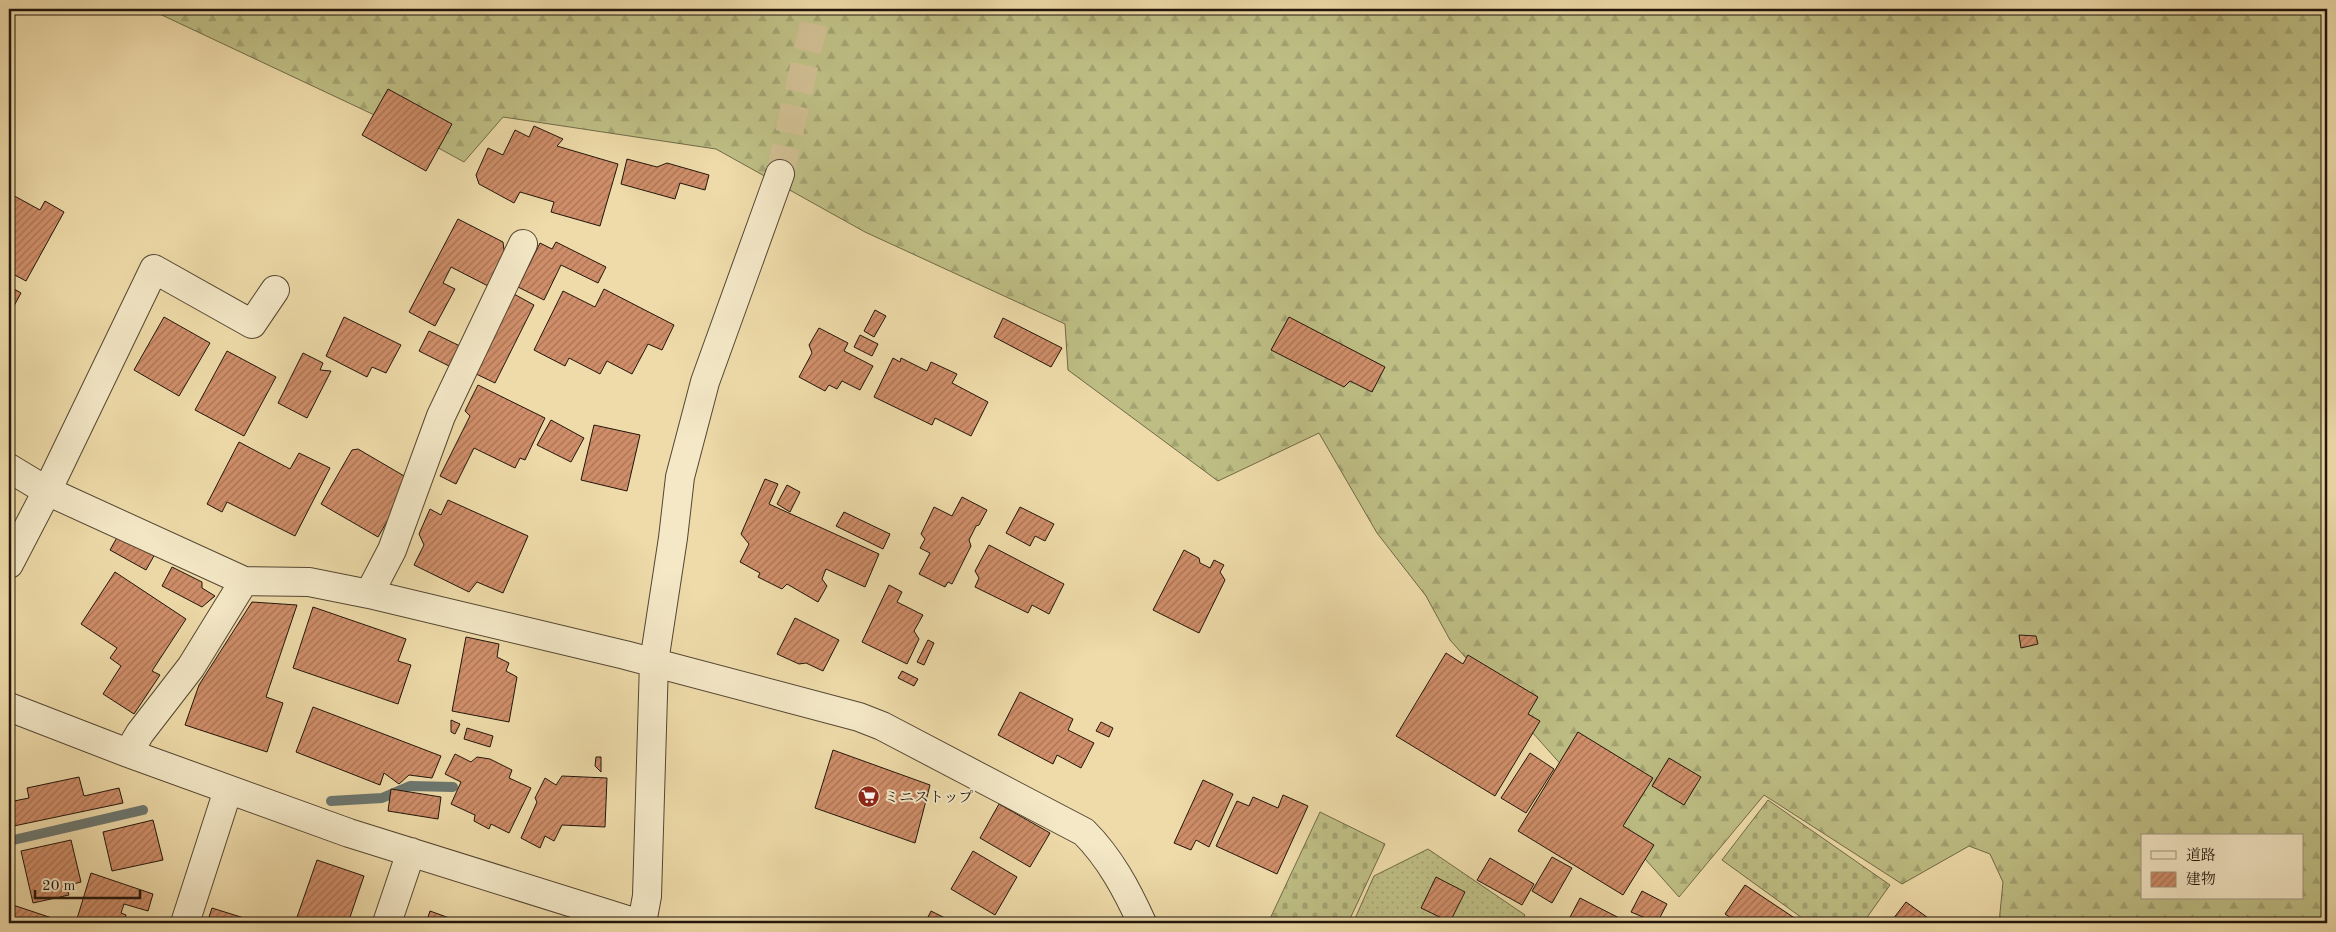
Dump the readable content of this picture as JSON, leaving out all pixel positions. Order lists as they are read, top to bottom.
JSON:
{
  "places": {
    "supermarket": ["ミニストップ"]
  },
  "legend": ["道路", "建物"],
  "scale_bar": "20 m"
}
